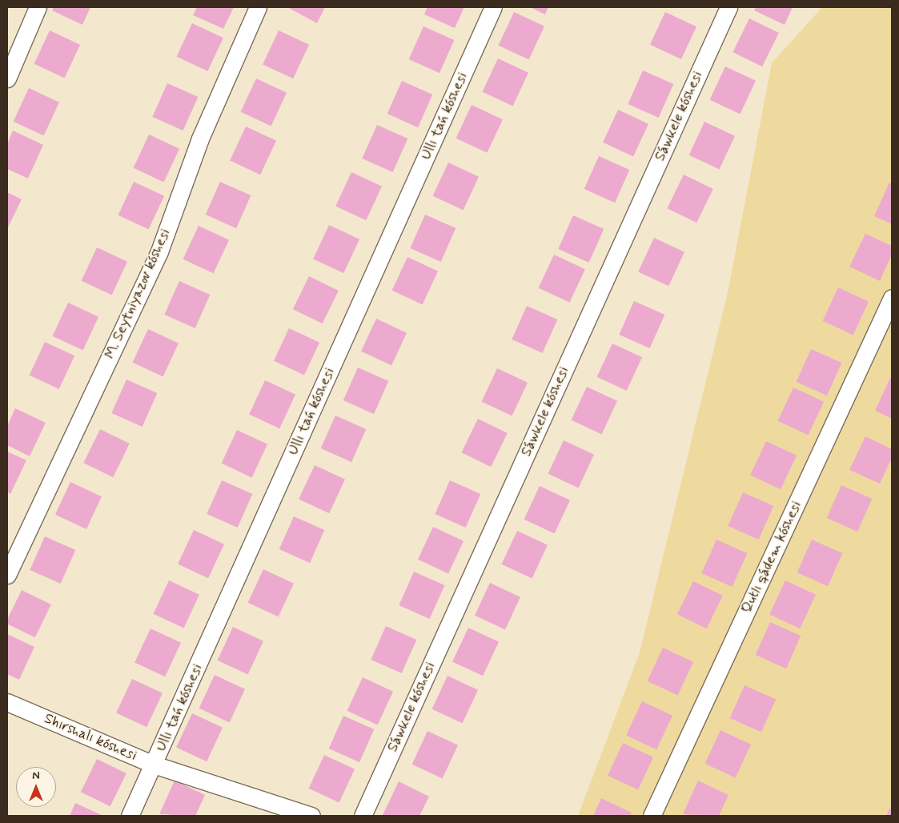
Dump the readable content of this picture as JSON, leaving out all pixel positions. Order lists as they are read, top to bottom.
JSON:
{
  "streets": {
    "street": [
      "Ullı tań kóshesi",
      "Sáwkele kóshesi",
      "M. Seytniyazov kóshesi",
      "Qutlı qádem kóshesi",
      "Shırshalı kóshesi"
    ]
  },
  "crossings": [
    ["Ullı tań kóshesi", "Shırshalı kóshesi"]
  ],
  "north": "top"
}
